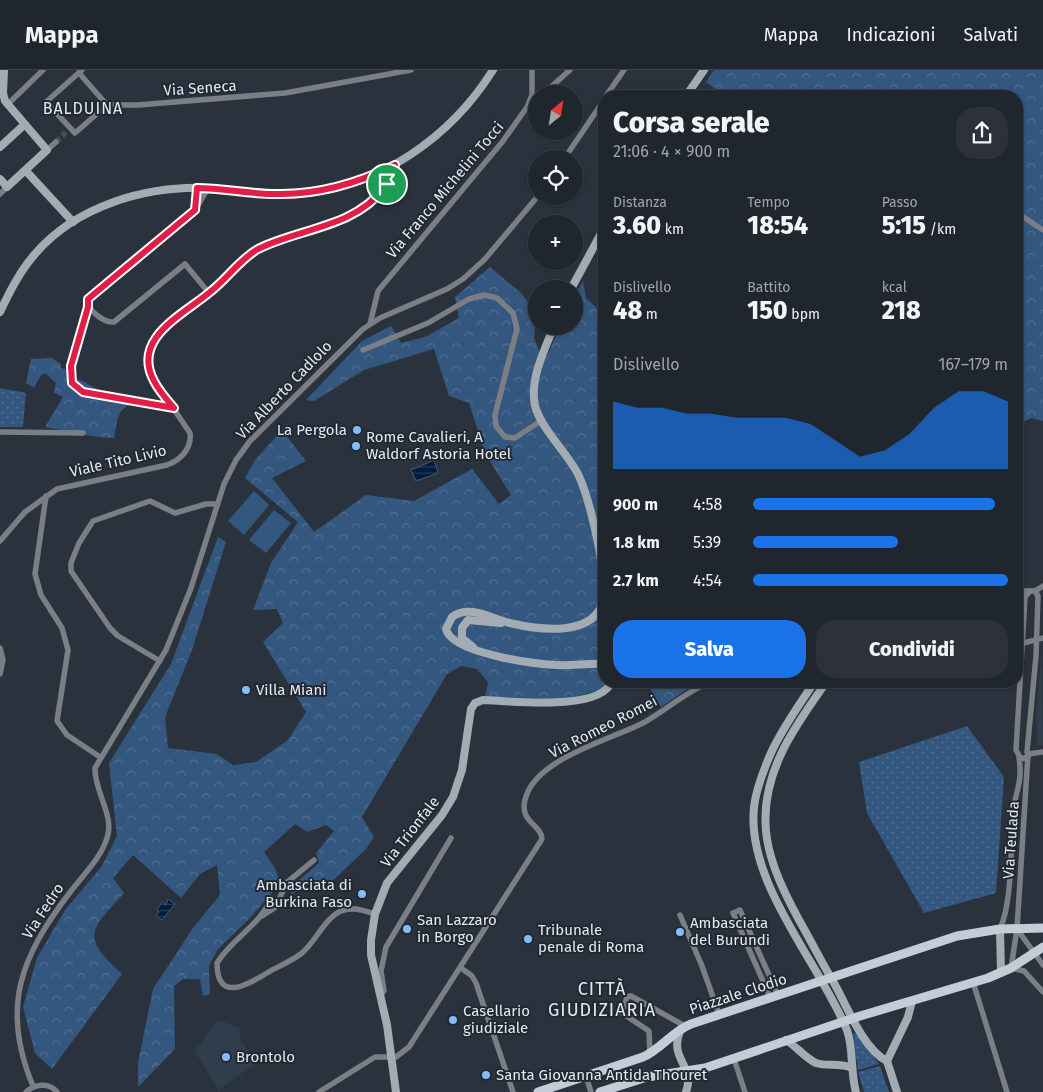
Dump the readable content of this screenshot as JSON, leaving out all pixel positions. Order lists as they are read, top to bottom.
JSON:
{
  "streets": {
    "main road": ["Via Trionfale", "Piazzale Clodio"],
    "street": [
      "Via Seneca",
      "Via Franco Michelini Tocci",
      "Via Alberto Cadlolo",
      "Viale Tito Livio",
      "Via Romeo Romei",
      "Via Teulada",
      "Via Fedro"
    ]
  },
  "crossings": [
    ["Via Franco Michelini Tocci", "Via Alberto Cadlolo"],
    ["Via Alberto Cadlolo", "Via Fedro"],
    ["Via Teulada", "Piazzale Clodio"]
  ],
  "districts": ["BALDUINA", "CITTÀ GIUDIZIARIA"],
  "places": [
    "La Pergola",
    "Rome Cavalieri, A Waldorf Astoria Hotel",
    "Villa Miani",
    "Ambasciata di Burkina Faso",
    "San Lazzaro in Borgo",
    "Ambasciata del Burundi",
    "Tribunale penale di Roma",
    "Casellario giudiziale",
    "Brontolo",
    "Santa Giovanna Antida Thouret"
  ],
  "north": "top right",
  "page": {
    "header": "Mappa",
    "nav": ["Mappa", "Indicazioni", "Salvati"],
    "map_buttons": ["+", "−"],
    "heading": ["Corsa serale", "21:06 · 4 × 900 m"],
    "stats": [
      ["Distanza", "3.60 km"],
      ["Tempo", "18:54"],
      ["Passo", "5:15 /km"],
      ["Dislivello", "48 m"],
      ["Battito", "150 bpm"],
      ["kcal", "218"]
    ],
    "chart": ["Dislivello", "167–179 m"],
    "list": [
      {
        "name": "900 m",
        "note": "4:58"
      },
      {
        "name": "1.8 km",
        "note": "5:39"
      },
      {
        "name": "2.7 km",
        "note": "4:54"
      }
    ],
    "buttons": ["Salva", "Condividi"]
  }
}
